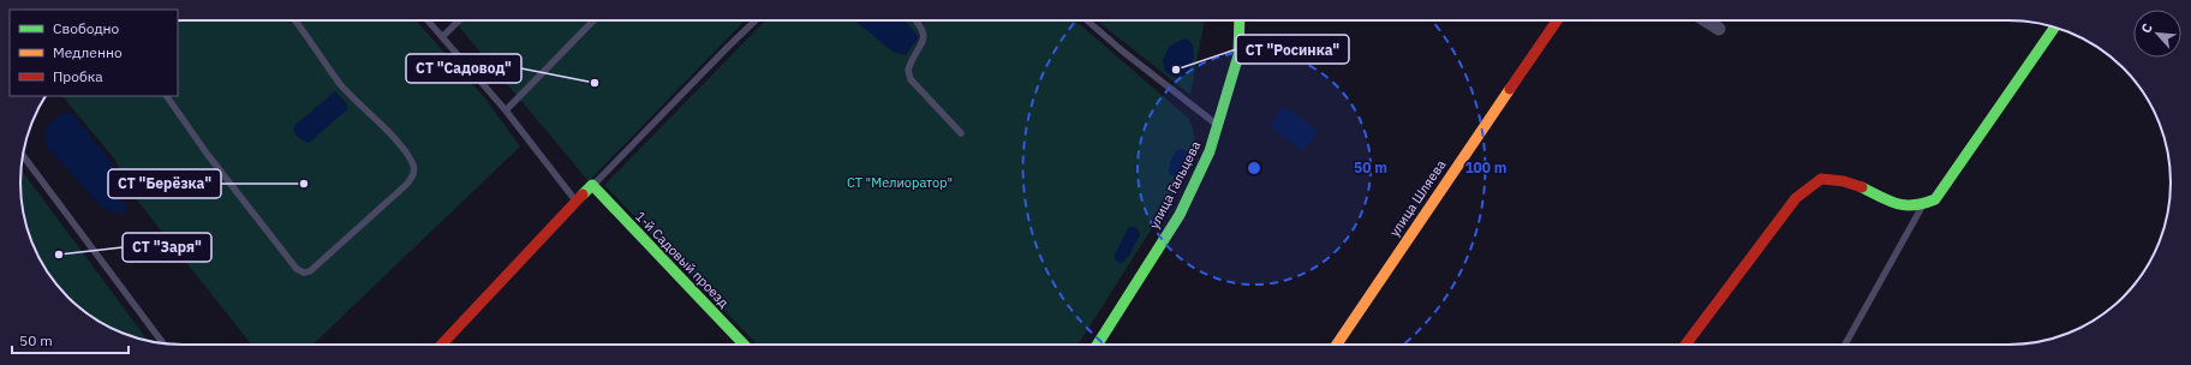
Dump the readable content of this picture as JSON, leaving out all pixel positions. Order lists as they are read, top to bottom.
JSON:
{
  "streets": {
    "street": ["улица Гальцева", "улица Шляева", "1-й Садовый проезд"]
  },
  "parks": ["СТ \"Мелиоратор\""],
  "places": [
    "СТ \"Росинка\"",
    "СТ \"Садовод\"",
    "СТ \"Берёзка\"",
    "СТ \"Заря\""
  ],
  "legend": ["Свободно", "Медленно", "Пробка"],
  "scale_bar": "50 m",
  "north": "top left",
  "rings": ["50 m", "100 m"]
}
